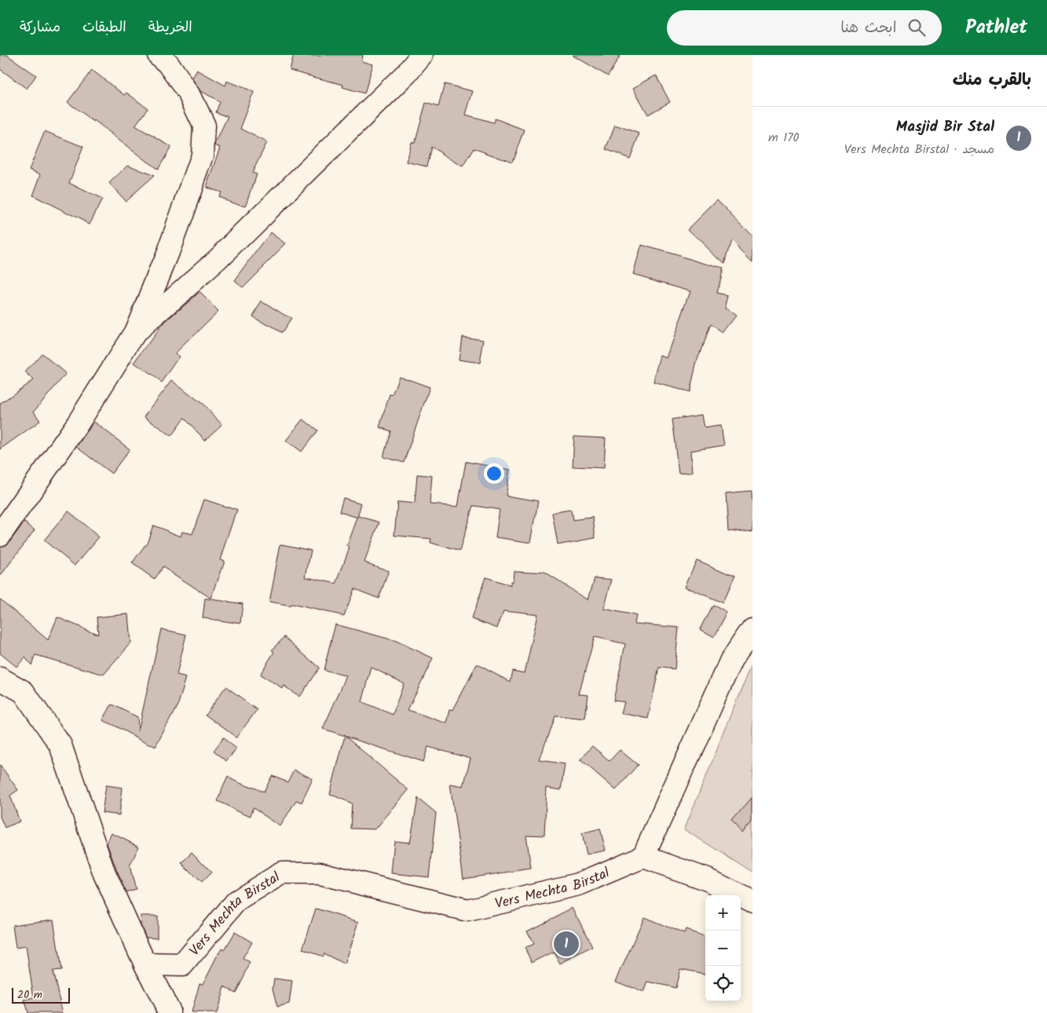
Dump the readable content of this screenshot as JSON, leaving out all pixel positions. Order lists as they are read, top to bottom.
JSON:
{
  "streets": {
    "street": ["Vers Mechta Birstal"]
  },
  "scale_bar": "20 m",
  "page": {
    "header": "Pathlet",
    "search": "ابحث هنا",
    "nav": ["الخريطة", "الطبقات", "مشاركة"],
    "heading": "بالقرب منك",
    "list": [
      {
        "mark": "1",
        "name": "Masjid Bir Stal",
        "note": "مسجد · Vers Mechta Birstal",
        "value": "170 m"
      }
    ],
    "map_buttons": ["+", "−"],
    "pins": "1",
    "scale": "20 m"
  }
}
